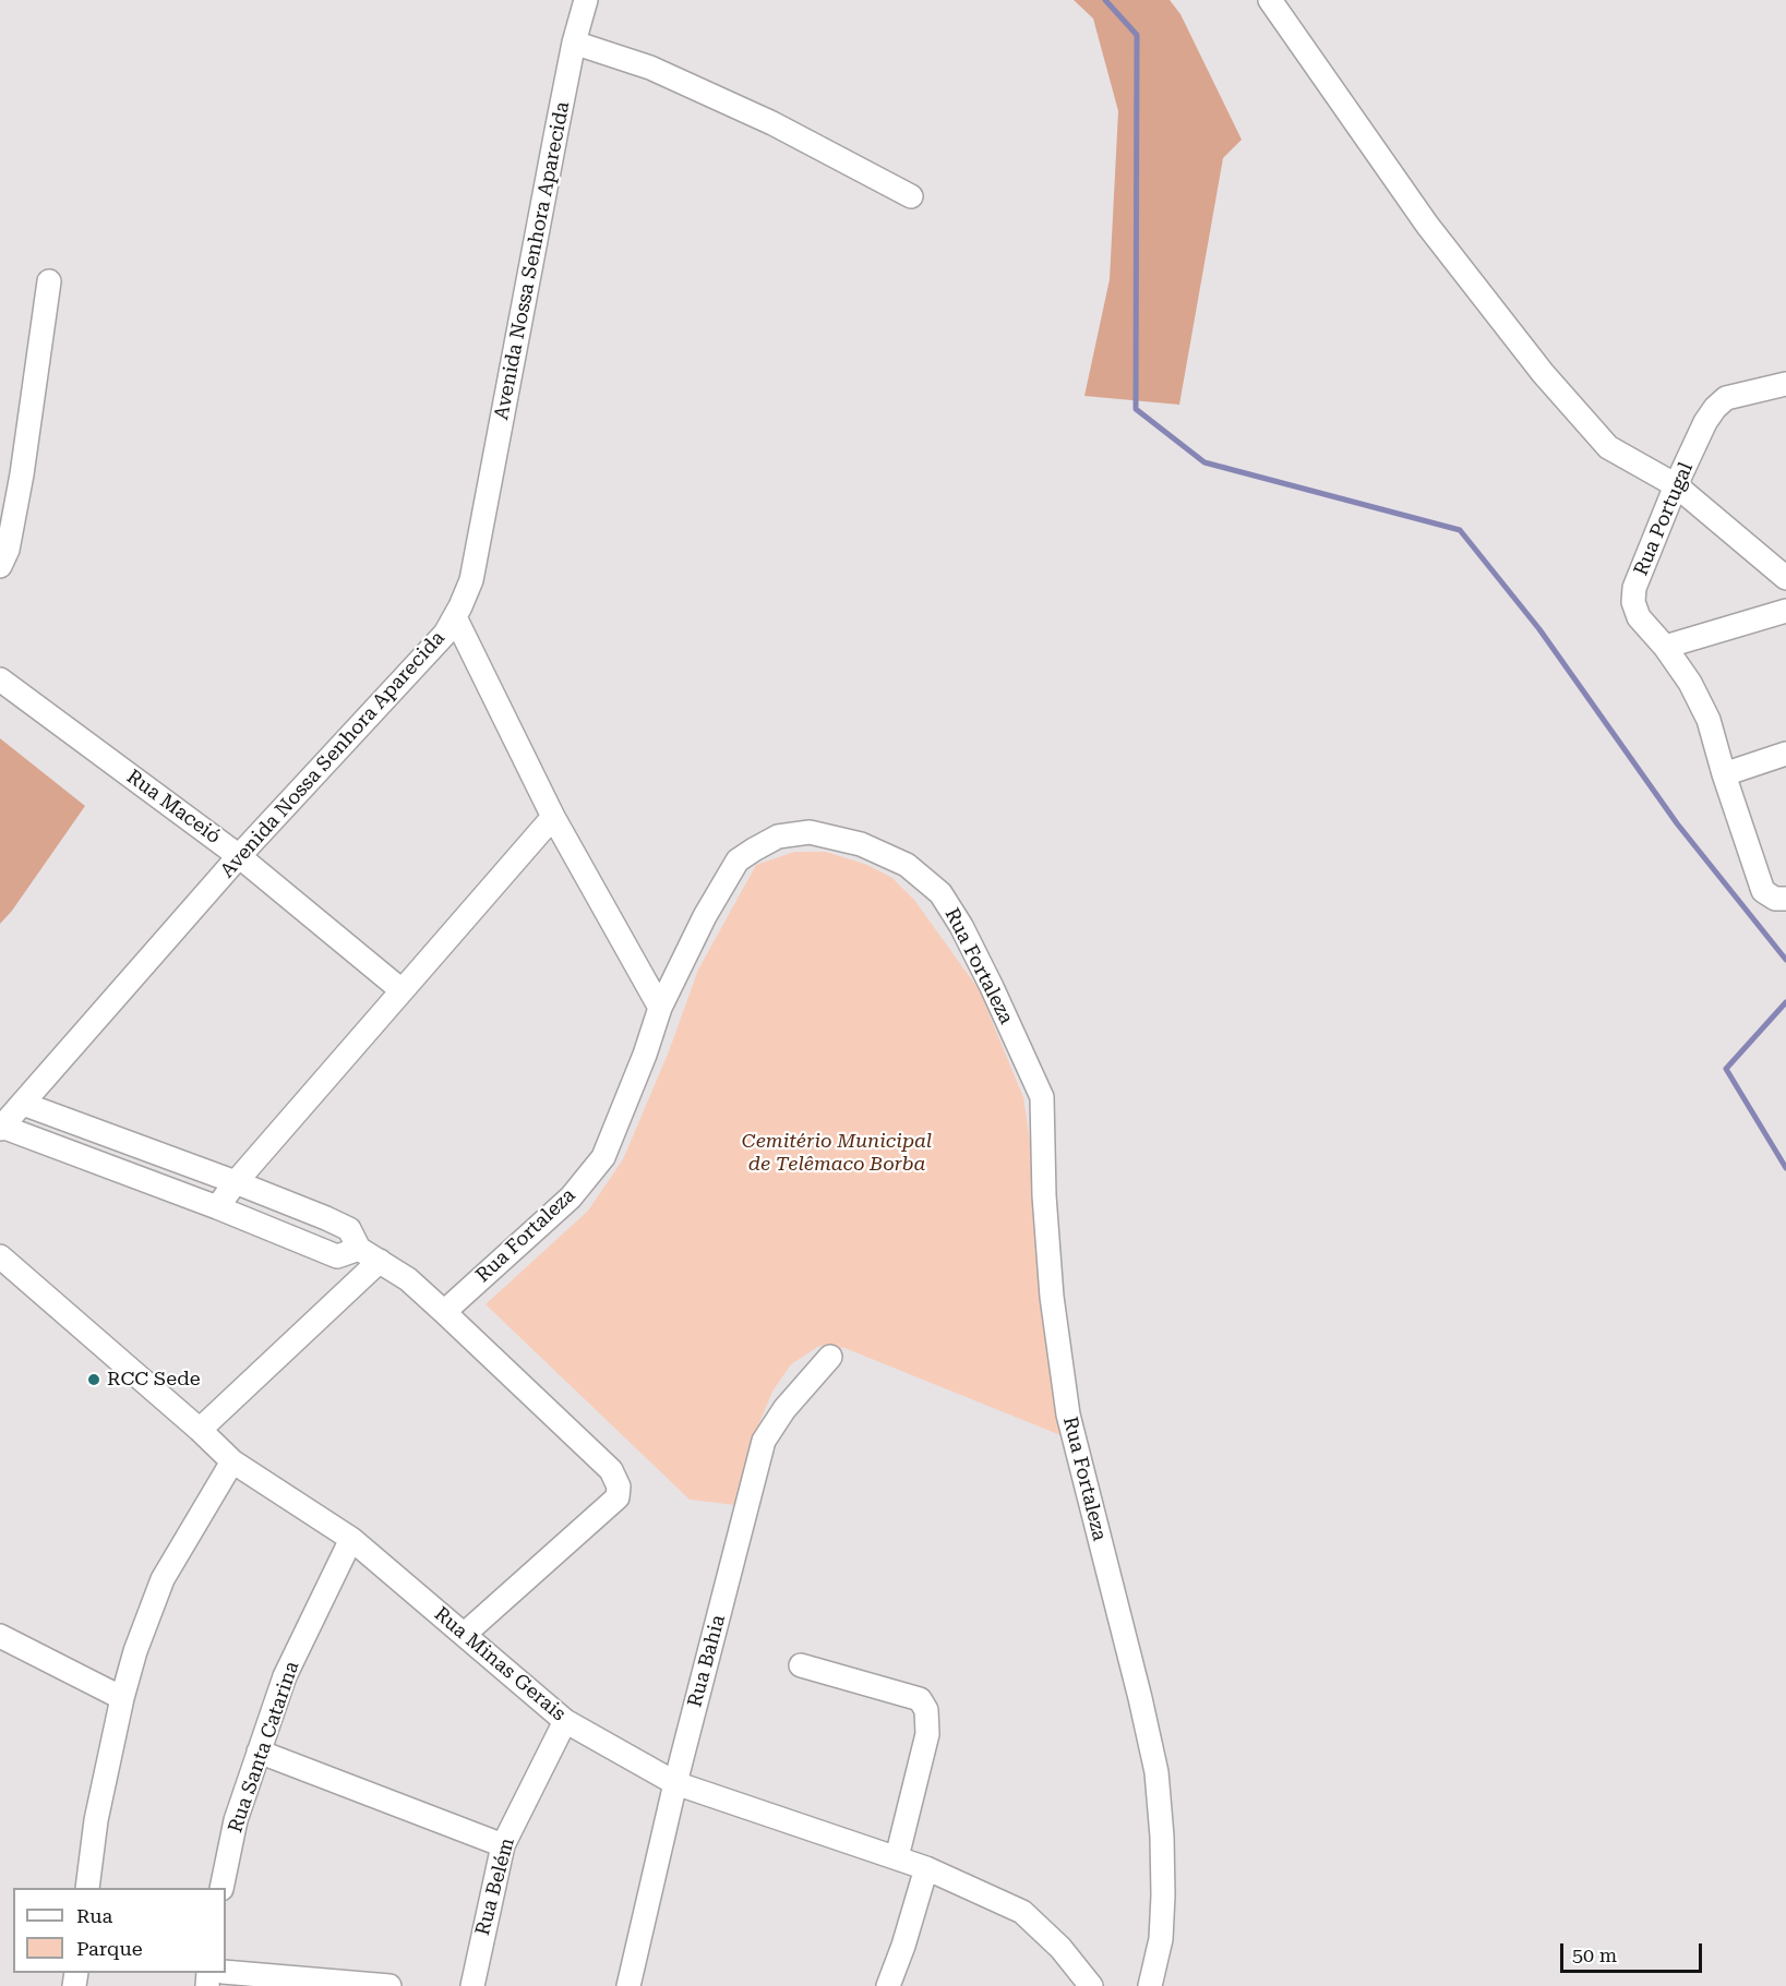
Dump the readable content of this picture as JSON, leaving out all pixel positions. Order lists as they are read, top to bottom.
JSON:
{
  "streets": {
    "street": [
      "Avenida Nossa Senhora Aparecida",
      "Rua Portugal",
      "Rua Maceió",
      "Rua Fortaleza",
      "Rua Bahia",
      "Rua Minas Gerais",
      "Rua Santa Catarina",
      "Rua Belém"
    ]
  },
  "crossings": [
    ["Avenida Nossa Senhora Aparecida", "Rua Maceió"],
    ["Rua Bahia", "Rua Minas Gerais"],
    ["Rua Minas Gerais", "Rua Santa Catarina"],
    ["Rua Minas Gerais", "Rua Belém"]
  ],
  "parks": ["Cemitério Municipal de Telêmaco Borba"],
  "places": ["RCC Sede"],
  "legend": ["Rua", "Parque"],
  "scale_bar": "50 m"
}
